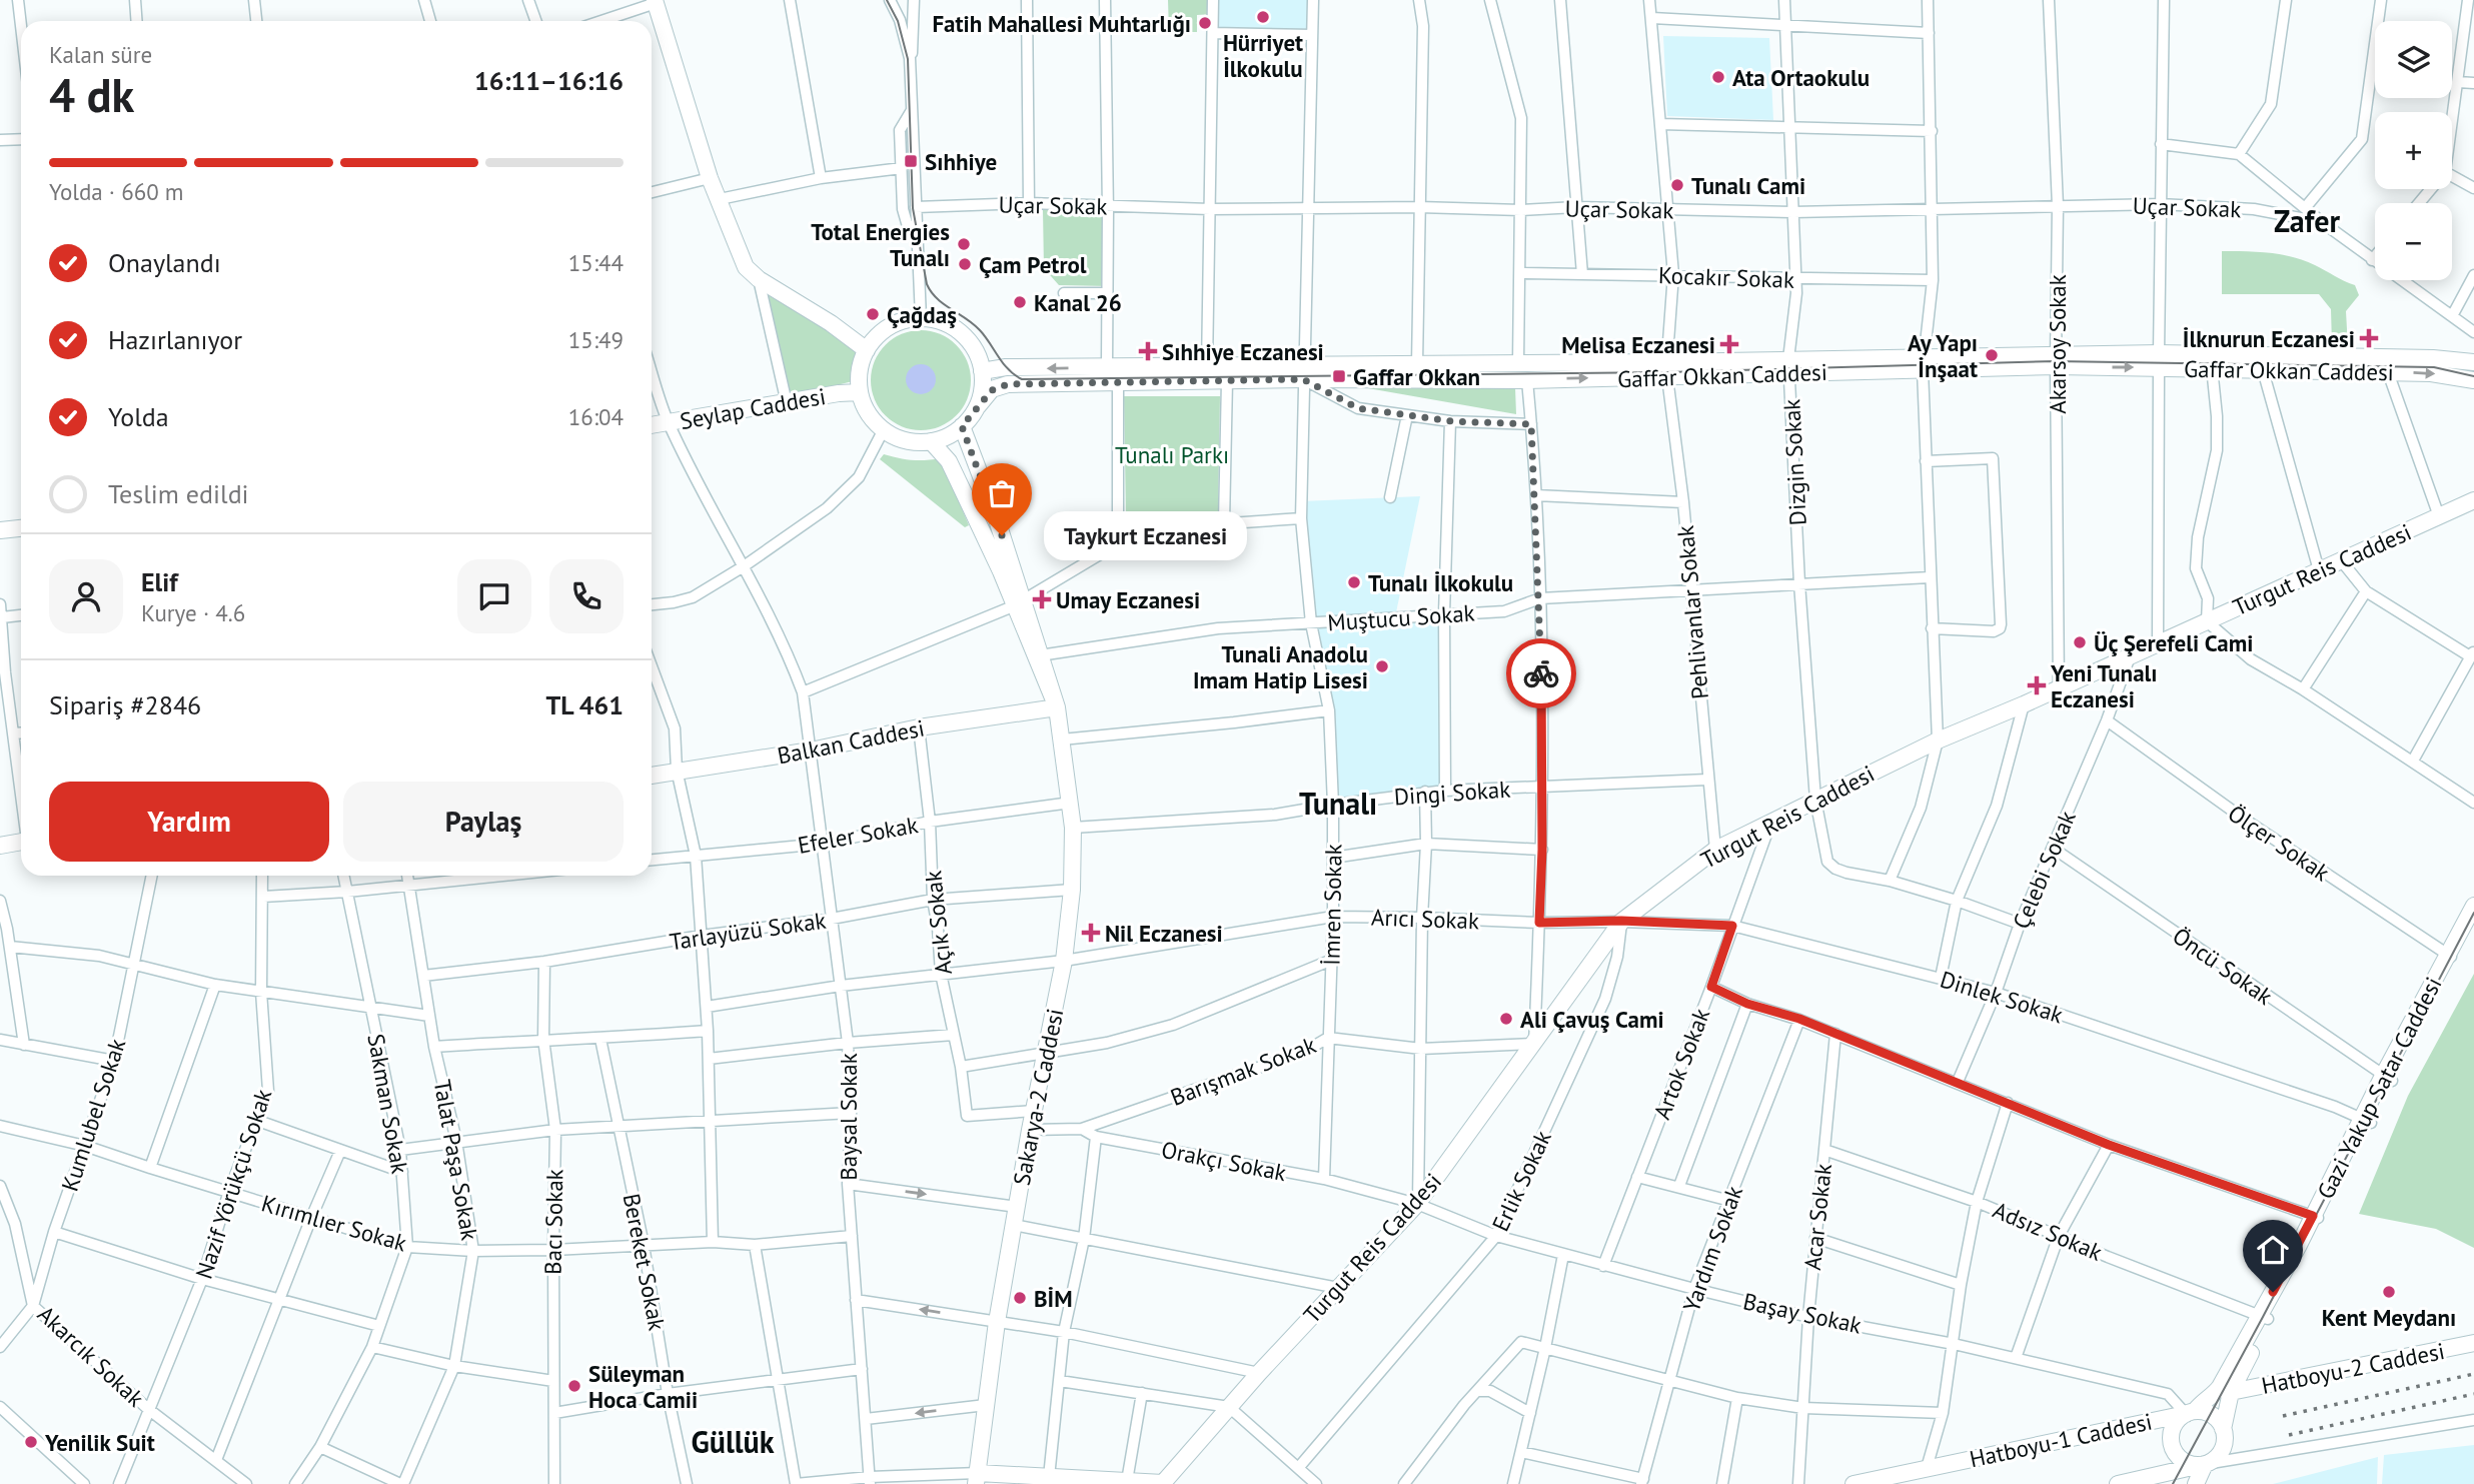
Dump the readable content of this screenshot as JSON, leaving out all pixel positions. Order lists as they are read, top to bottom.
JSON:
{
  "streets": {
    "main road": [
      "Gaffar Okkan Caddesi",
      "Seylap Caddesi",
      "Turgut Reis Caddesi",
      "Balkan Caddesi",
      "Gazi Yakup Satar Caddesi",
      "Sakarya-2 Caddesi",
      "Hatboyu-2 Caddesi",
      "Hatboyu-1 Caddesi"
    ],
    "street": [
      "Uçar Sokak",
      "Kocakır Sokak",
      "Akarsoy Sokak",
      "Dizgin Sokak",
      "Pehlivanlar Sokak",
      "Muştucu Sokak",
      "Dingi Sokak",
      "Efeler Sokak",
      "Ölçer Sokak",
      "Çelebi Sokak",
      "İmren Sokak",
      "Arıcı Sokak",
      "Açık Sokak",
      "Tarlayüzü Sokak",
      "Öncü Sokak",
      "Dinlek Sokak",
      "Artok Sokak",
      "Barışmak Sokak",
      "Sakman Sokak",
      "Kumlubel Sokak",
      "Baysal Sokak",
      "Talat Paşa Sokak",
      "Orakçı Sokak",
      "Erlik Sokak",
      "Nazif Yörükçü Sokak",
      "Acar Sokak",
      "Bacı Sokak",
      "Kırımlıer Sokak",
      "Adsız Sokak",
      "Yardım Sokak",
      "Bereket Sokak",
      "Başay Sokak",
      "Akarcık Sokak"
    ]
  },
  "crossings": [
    ["Uçar Sokak", "Akarsoy Sokak"],
    ["Uçar Sokak", "Dizgin Sokak"],
    ["Uçar Sokak", "Pehlivanlar Sokak"],
    ["Uçar Sokak", "İmren Sokak"],
    ["Kocakır Sokak", "Dizgin Sokak"],
    ["Kocakır Sokak", "Pehlivanlar Sokak"],
    ["Akarsoy Sokak", "Gaffar Okkan Caddesi"],
    ["Akarsoy Sokak", "Turgut Reis Caddesi"],
    ["Gaffar Okkan Caddesi", "Seylap Caddesi"],
    ["Gaffar Okkan Caddesi", "Dizgin Sokak"],
    ["Gaffar Okkan Caddesi", "Pehlivanlar Sokak"],
    ["Gaffar Okkan Caddesi", "İmren Sokak"],
    ["Gaffar Okkan Caddesi", "Sakarya-2 Caddesi"],
    ["Seylap Caddesi", "Sakarya-2 Caddesi"],
    ["Seylap Caddesi", "Baysal Sokak"],
    ["Dizgin Sokak", "Turgut Reis Caddesi"],
    ["Dizgin Sokak", "Muştucu Sokak"],
    ["Dizgin Sokak", "Çelebi Sokak"],
    ["Turgut Reis Caddesi", "Pehlivanlar Sokak"],
    ["Turgut Reis Caddesi", "Çelebi Sokak"],
    ["Turgut Reis Caddesi", "Arıcı Sokak"],
    ["Turgut Reis Caddesi", "Dinlek Sokak"],
    ["Turgut Reis Caddesi", "Artok Sokak"],
    ["Turgut Reis Caddesi", "Barışmak Sokak"],
    ["Turgut Reis Caddesi", "Orakçı Sokak"],
    ["Turgut Reis Caddesi", "Erlik Sokak"],
    ["Turgut Reis Caddesi", "Başay Sokak"],
    ["Pehlivanlar Sokak", "Muştucu Sokak"],
    ["Pehlivanlar Sokak", "Dingi Sokak"],
    ["Muştucu Sokak", "İmren Sokak"],
    ["Muştucu Sokak", "Sakarya-2 Caddesi"],
    ["Balkan Caddesi", "Açık Sokak"],
    ["Balkan Caddesi", "Sakarya-2 Caddesi"],
    ["Balkan Caddesi", "Baysal Sokak"],
    ["Dingi Sokak", "İmren Sokak"],
    ["Dingi Sokak", "Sakarya-2 Caddesi"],
    ["Efeler Sokak", "Açık Sokak"],
    ["Efeler Sokak", "Sakarya-2 Caddesi"],
    ["Efeler Sokak", "Baysal Sokak"],
    ["Ölçer Sokak", "Çelebi Sokak"],
    ["Ölçer Sokak", "Gazi Yakup Satar Caddesi"],
    ["Çelebi Sokak", "Öncü Sokak"],
    ["Çelebi Sokak", "Dinlek Sokak"],
    ["İmren Sokak", "Arıcı Sokak"],
    ["İmren Sokak", "Barışmak Sokak"],
    ["İmren Sokak", "Orakçı Sokak"],
    ["Arıcı Sokak", "Açık Sokak"],
    ["Arıcı Sokak", "Dinlek Sokak"],
    ["Arıcı Sokak", "Sakarya-2 Caddesi"],
    ["Arıcı Sokak", "Baysal Sokak"],
    ["Arıcı Sokak", "Erlik Sokak"],
    ["Açık Sokak", "Tarlayüzü Sokak"],
    ["Açık Sokak", "Sakarya-2 Caddesi"],
    ["Tarlayüzü Sokak", "Sakarya-2 Caddesi"],
    ["Tarlayüzü Sokak", "Baysal Sokak"],
    ["Tarlayüzü Sokak", "Talat Paşa Sokak"],
    ["Tarlayüzü Sokak", "Bacı Sokak"],
    ["Öncü Sokak", "Gazi Yakup Satar Caddesi"],
    ["Dinlek Sokak", "Artok Sokak"],
    ["Dinlek Sokak", "Gazi Yakup Satar Caddesi"],
    ["Dinlek Sokak", "Erlik Sokak"],
    ["Artok Sokak", "Başay Sokak"],
    ["Barışmak Sokak", "Orakçı Sokak"],
    ["Gazi Yakup Satar Caddesi", "Adsız Sokak"],
    ["Gazi Yakup Satar Caddesi", "Başay Sokak"],
    ["Gazi Yakup Satar Caddesi", "Hatboyu-2 Caddesi"],
    ["Gazi Yakup Satar Caddesi", "Hatboyu-1 Caddesi"],
    ["Sakman Sokak", "Kırımlıer Sokak"],
    ["Kumlubel Sokak", "Kırımlıer Sokak"],
    ["Kumlubel Sokak", "Akarcık Sokak"],
    ["Baysal Sokak", "Kırımlıer Sokak"],
    ["Talat Paşa Sokak", "Kırımlıer Sokak"],
    ["Orakçı Sokak", "Başay Sokak"],
    ["Erlik Sokak", "Başay Sokak"],
    ["Nazif Yörükçü Sokak", "Kırımlıer Sokak"],
    ["Nazif Yörükçü Sokak", "Akarcık Sokak"],
    ["Acar Sokak", "Adsız Sokak"],
    ["Acar Sokak", "Başay Sokak"],
    ["Bacı Sokak", "Kırımlıer Sokak"],
    ["Kırımlıer Sokak", "Bereket Sokak"],
    ["Yardım Sokak", "Başay Sokak"],
    ["Başay Sokak", "Hatboyu-1 Caddesi"]
  ],
  "districts": ["Zafer", "Tunalı", "Güllük"],
  "parks": ["Tunalı Parkı"],
  "places": {
    "other": [
      "Hürriyet İlkokulu",
      "Fatih Mahallesi Muhtarlığı",
      "Ata Ortaokulu",
      "Tunalı Cami",
      "Total Energies Tunalı",
      "Çam Petrol",
      "Kanal 26",
      "Çağdaş",
      "Ay Yapı İnşaat",
      "Taykurt Eczanesi",
      "Tunalı İlkokulu",
      "Üç Şerefeli Cami",
      "Tunali Anadolu Imam Hatip Lisesi",
      "Ali Çavuş Cami",
      "Kent Meydanı",
      "BİM",
      "Süleyman Hoca Camii",
      "Yenilik Suit"
    ],
    "transit": ["Sıhhiye", "Gaffar Okkan"],
    "health": [
      "İlknurun Eczanesi",
      "Melisa Eczanesi",
      "Sıhhiye Eczanesi",
      "Umay Eczanesi",
      "Yeni Tunalı Eczanesi",
      "Nil Eczanesi"
    ]
  },
  "page": {
    "map_buttons": ["+", "−"],
    "heading": ["4 dk", "Kalan süre", "16:11–16:16"],
    "panel": [
      "Elif",
      "Kurye · 4.6",
      "Sipariş #2846",
      "TL 461"
    ],
    "bar": "Yolda · 660 m",
    "list": [
      ["Onaylandı", "15:44"],
      ["Hazırlanıyor", "15:49"],
      ["Yolda", "16:04"],
      "Teslim edildi"
    ],
    "bubble": "Taykurt Eczanesi",
    "buttons": ["Yardım", "Paylaş"]
  }
}
